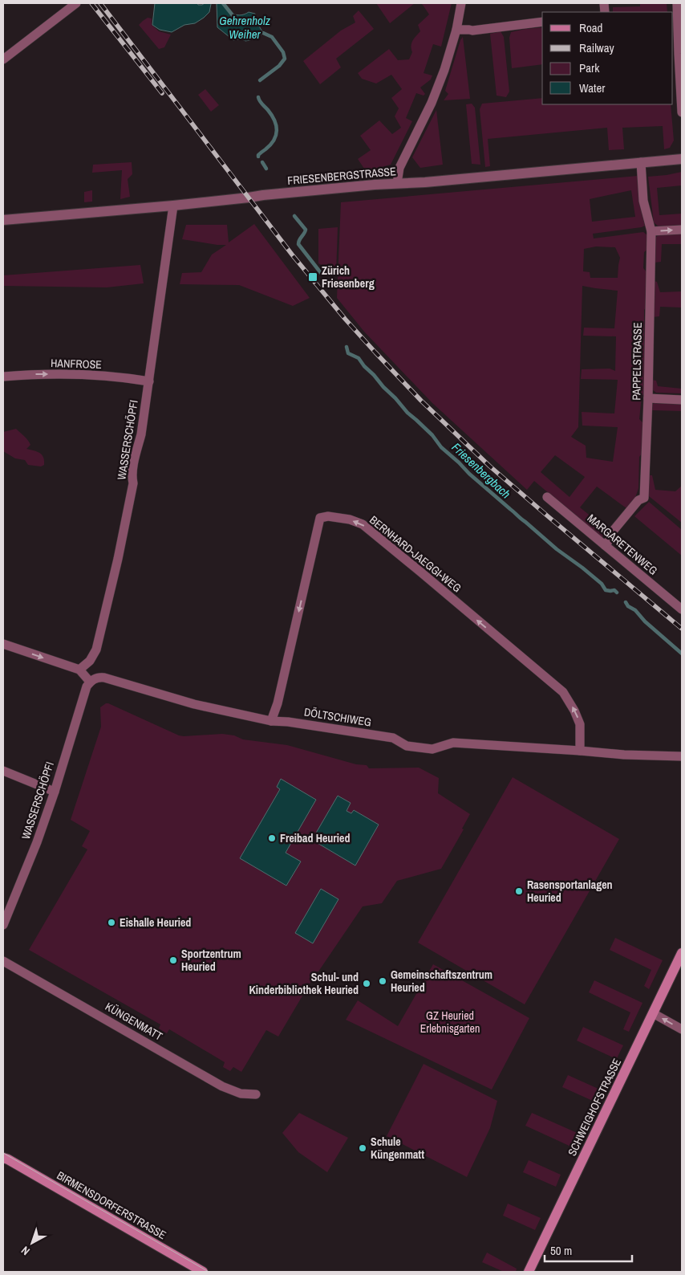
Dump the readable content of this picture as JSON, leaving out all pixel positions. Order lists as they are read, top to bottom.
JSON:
{
  "streets": {
    "main road": ["SCHWEIGHOFSTRASSE", "BIRMENSDORFERSTRASSE"],
    "street": [
      "FRIESENBERGSTRASSE",
      "PAPPELSTRASSE",
      "HANFROSE",
      "WASSERSCHÖPFI",
      "MARGARETENWEG",
      "BERNHARD-JAEGGI-WEG",
      "DÖLTSCHIWEG",
      "KÜNGENMATT"
    ]
  },
  "crossings": [
    ["FRIESENBERGSTRASSE", "PAPPELSTRASSE"],
    ["FRIESENBERGSTRASSE", "WASSERSCHÖPFI"],
    ["PAPPELSTRASSE", "MARGARETENWEG"],
    ["HANFROSE", "WASSERSCHÖPFI"],
    ["WASSERSCHÖPFI", "DÖLTSCHIWEG"],
    ["BERNHARD-JAEGGI-WEG", "DÖLTSCHIWEG"]
  ],
  "one_way": ["HANFROSE"],
  "water": ["Gehrenholz Weiher", "Friesenbergbach"],
  "parks": ["GZ Heuried Erlebnisgarten"],
  "places": {
    "transit": ["Zürich Friesenberg"],
    "other": [
      "Freibad Heuried",
      "Rasensportanlagen Heuried",
      "Eishalle Heuried",
      "Sportzentrum Heuried",
      "Gemeinschaftszentrum Heuried",
      "Schul- und Kinderbibliothek Heuried",
      "Schule Küngenmatt"
    ]
  },
  "legend": [
    "Road",
    "Railway",
    "Park",
    "Water"
  ],
  "scale_bar": "50 m",
  "north": "bottom left"
}
